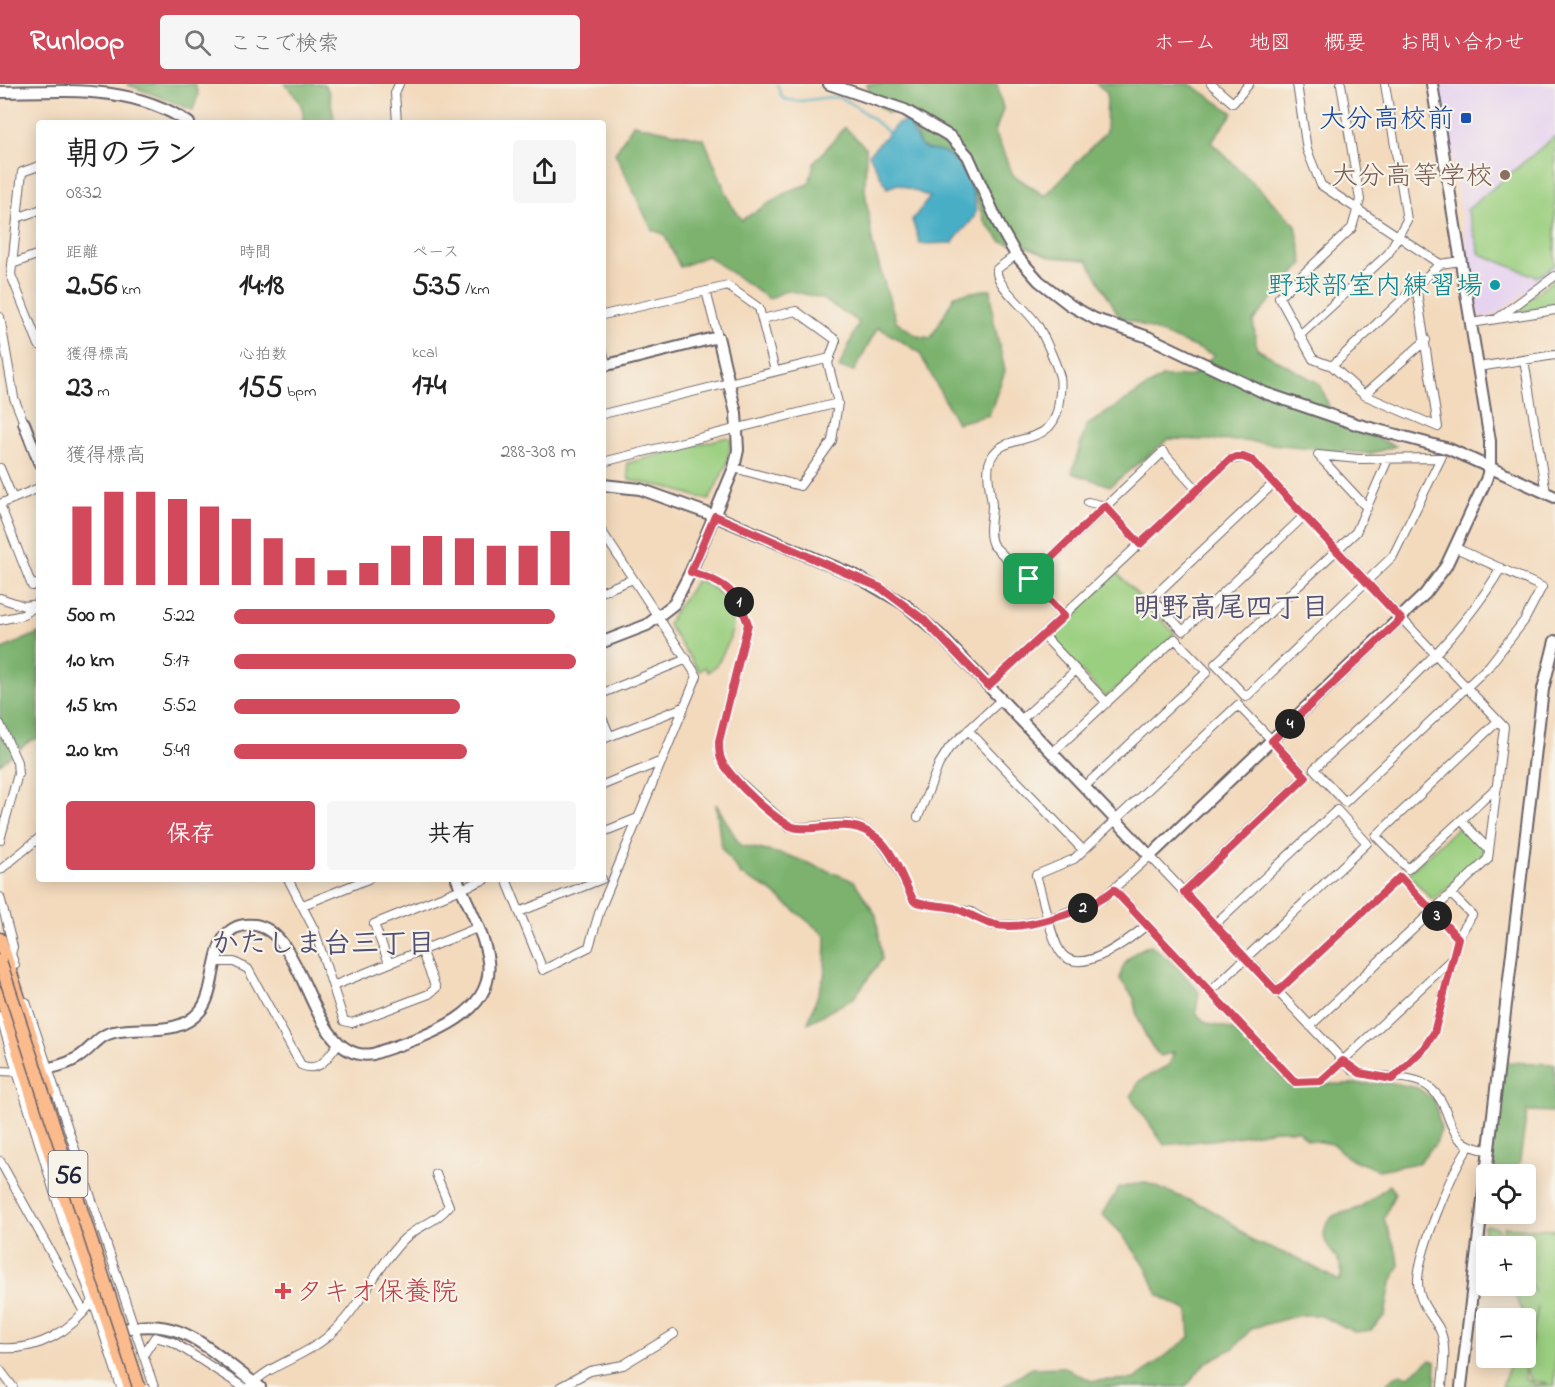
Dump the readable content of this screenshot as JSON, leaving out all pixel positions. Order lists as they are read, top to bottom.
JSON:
{
  "streets": {
    "main road": ["56"]
  },
  "districts": ["明野高尾四丁目", "かたしま台三丁目"],
  "places": {
    "transit": ["大分高校前"],
    "other": ["大分高等学校", "野球部室内練習場"],
    "health": ["タキオ保養院"]
  },
  "page": {
    "header": "Runloop",
    "search": "ここで検索",
    "nav": [
      "ホーム",
      "地図",
      "概要",
      "お問い合わせ"
    ],
    "heading": ["朝のラン", "08:32"],
    "stats": [
      ["距離", "2.56 km"],
      ["時間", "14:18"],
      ["ペース", "5:35 /km"],
      ["獲得標高", "23 m"],
      ["心拍数", "155 bpm"],
      ["kcal", "174"]
    ],
    "chart": ["獲得標高", "288–308 m"],
    "pins": [
      "1",
      "4",
      "2",
      "3"
    ],
    "list": [
      {
        "name": "500 m",
        "note": "5:22"
      },
      {
        "name": "1.0 km",
        "note": "5:17"
      },
      {
        "name": "1.5 km",
        "note": "5:52"
      },
      {
        "name": "2.0 km",
        "note": "5:49"
      }
    ],
    "buttons": ["保存", "共有"],
    "map_buttons": ["+", "−"]
  }
}
